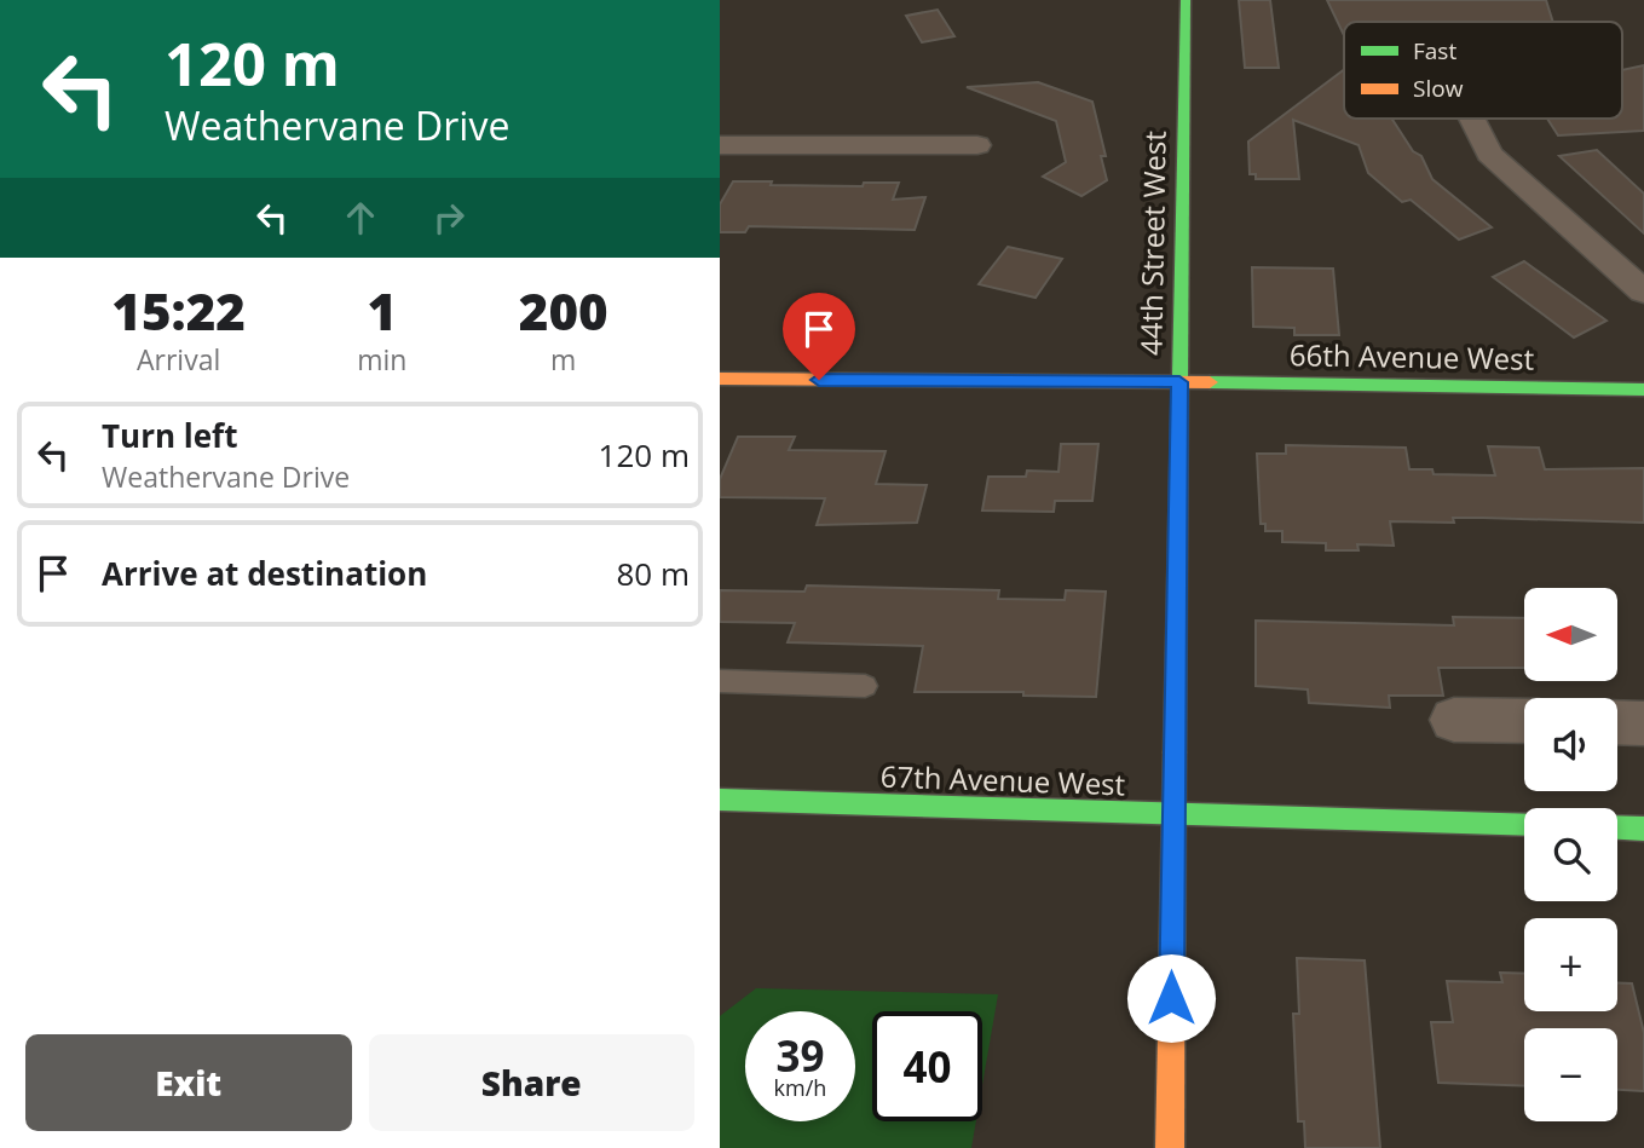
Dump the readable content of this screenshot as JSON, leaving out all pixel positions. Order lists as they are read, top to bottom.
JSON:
{
  "streets": {
    "street": ["44th Street West", "66th Avenue West", "67th Avenue West"]
  },
  "crossings": [
    ["44th Street West", "66th Avenue West"],
    ["44th Street West", "67th Avenue West"]
  ],
  "legend": ["Fast", "Slow"],
  "north": "left",
  "page": {
    "turn": ["120 m", "Weathervane Drive"],
    "eta": [
      "15:22",
      "Arrival",
      "1",
      "min",
      "200",
      "m"
    ],
    "list": [
      {
        "name": "Turn left",
        "note": "Weathervane Drive",
        "value": "120 m"
      },
      {
        "name": "Arrive at destination",
        "value": "80 m"
      }
    ],
    "map_buttons": ["+", "−"],
    "speed": "39 km/h",
    "limit": "40",
    "buttons": ["Exit", "Share"]
  }
}
